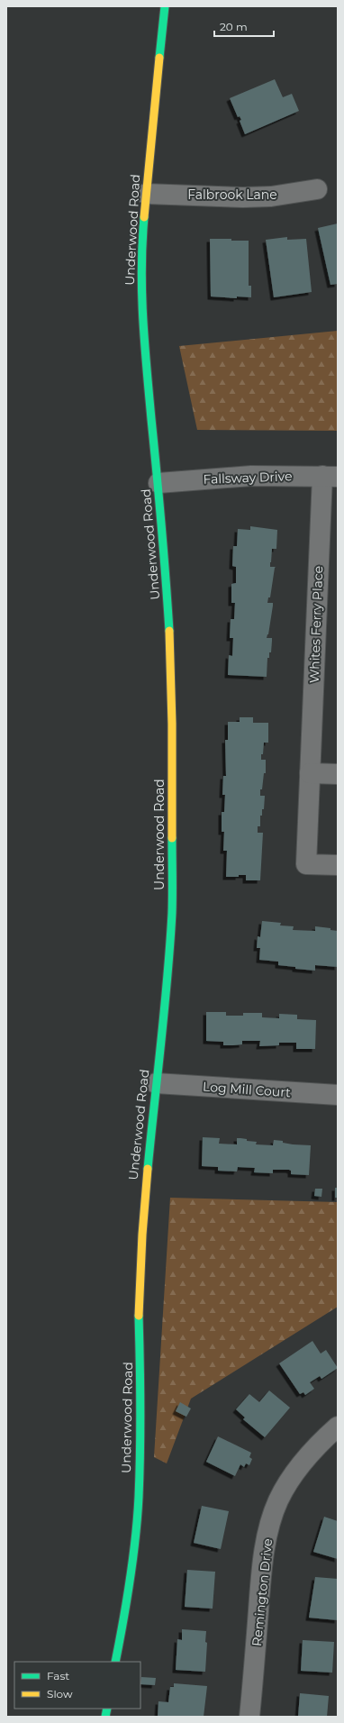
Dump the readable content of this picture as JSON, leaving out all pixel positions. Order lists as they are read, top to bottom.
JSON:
{
  "streets": {
    "street": [
      "Falbrook Lane",
      "Underwood Road",
      "Fallsway Drive",
      "Whites Ferry Place",
      "Log Mill Court",
      "Remington Drive"
    ]
  },
  "crossings": [
    ["Falbrook Lane", "Underwood Road"],
    ["Underwood Road", "Fallsway Drive"],
    ["Underwood Road", "Log Mill Court"],
    ["Fallsway Drive", "Whites Ferry Place"]
  ],
  "legend": ["Fast", "Slow"],
  "scale_bar": "20 m"
}
